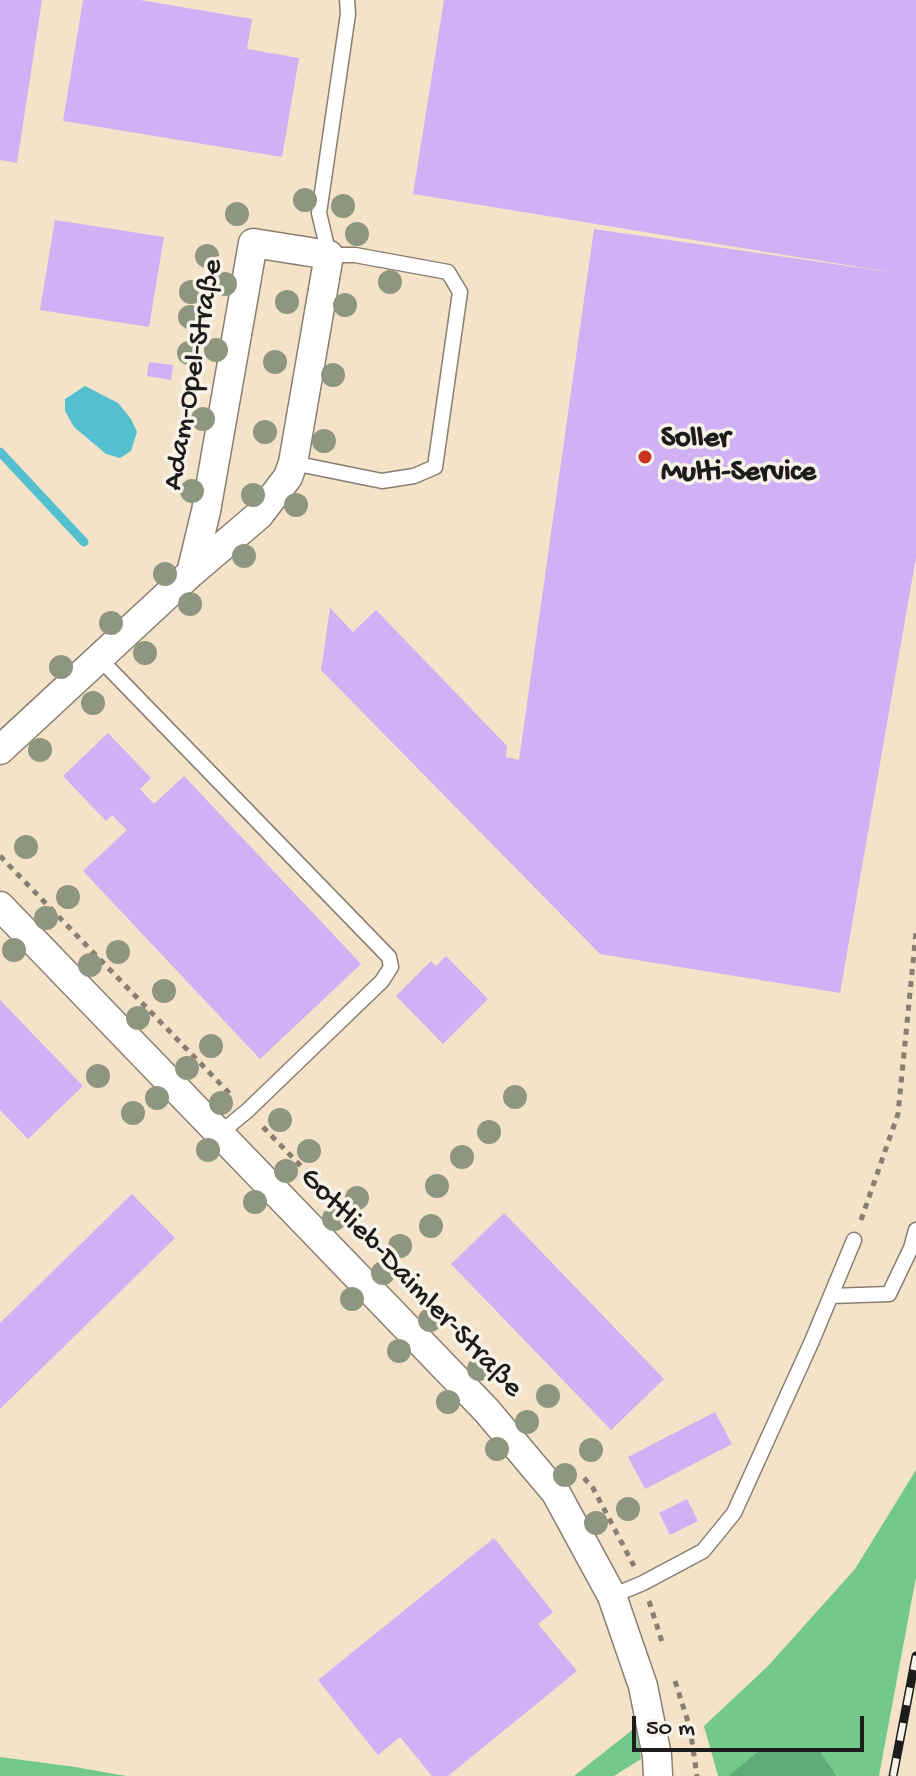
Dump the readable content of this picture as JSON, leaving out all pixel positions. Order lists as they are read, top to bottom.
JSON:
{
  "streets": {
    "street": ["Adam-Opel-Straße", "Gottlieb-Daimler-Straße"]
  },
  "places": ["Soller Multi-Service"],
  "scale_bar": "50 m"
}
